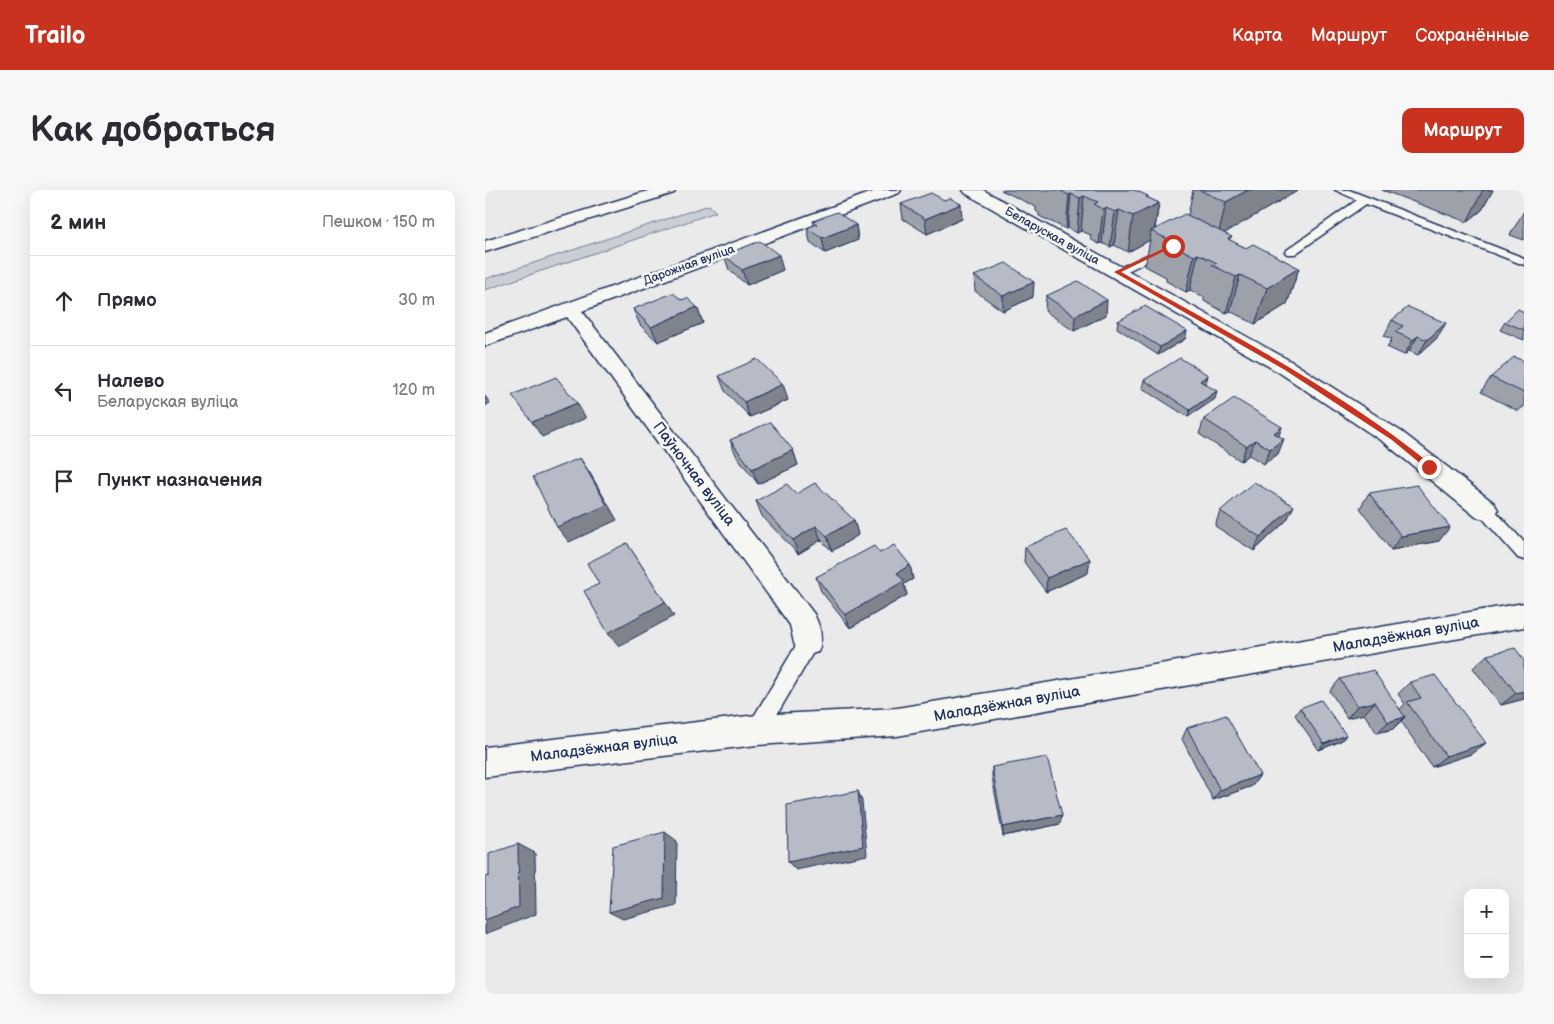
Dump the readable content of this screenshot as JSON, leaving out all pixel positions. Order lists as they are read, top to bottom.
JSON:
{
  "streets": {
    "street": [
      "Беларуская вуліца",
      "Дарожная вуліца",
      "Паўночная вуліца",
      "Маладзёжная вуліца"
    ]
  },
  "crossings": [
    ["Дарожная вуліца", "Паўночная вуліца"]
  ],
  "page": {
    "header": "Trailo",
    "nav": ["Карта", "Маршрут", "Сохранённые"],
    "buttons": "Маршрут",
    "title": "Как добраться",
    "heading": ["2 мин", "Пешком · 150 m"],
    "list": [
      ["Прямо", "30 m"],
      ["Налево", "Беларуская вуліца", "120 m"],
      "Пункт назначения"
    ],
    "map_buttons": ["+", "−"]
  }
}
